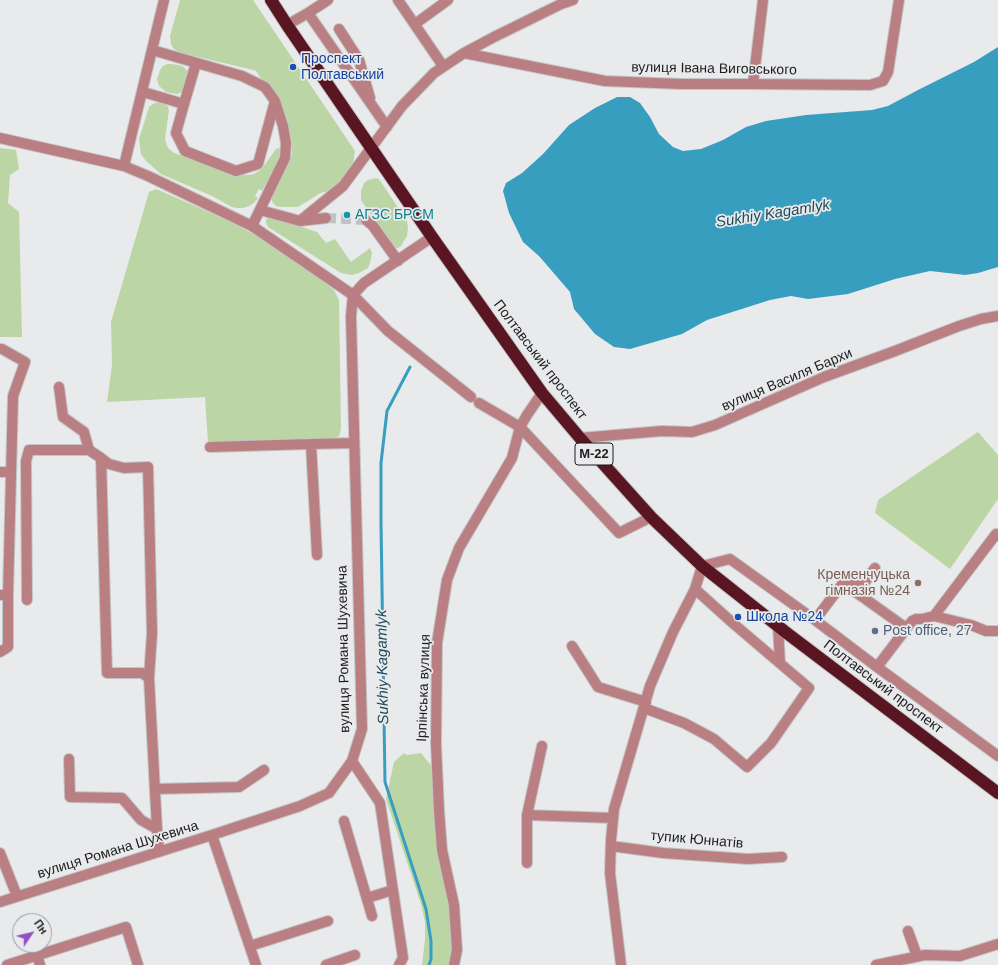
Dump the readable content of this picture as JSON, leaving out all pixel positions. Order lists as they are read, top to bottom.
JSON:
{
  "streets": {
    "highway": ["Полтавський проспект", "М-22"],
    "street": [
      "вулиця Івана Виговського",
      "вулиця Василя Бархи",
      "вулиця Романа Шухевича",
      "Ірпінська вулиця",
      "тупик Юннатів"
    ]
  },
  "crossings": [
    ["Полтавський проспект", "вулиця Василя Бархи"],
    ["Полтавський проспект", "М-22"],
    ["Полтавський проспект", "Ірпінська вулиця"]
  ],
  "water": ["Sukhiy Kagamlyk"],
  "places": [
    "Проспект Полтавський",
    "АГЗС БРСМ",
    "Кременчуцька гімназія №24",
    "Школа №24",
    "Post office, 27"
  ],
  "north": "top right"
}
